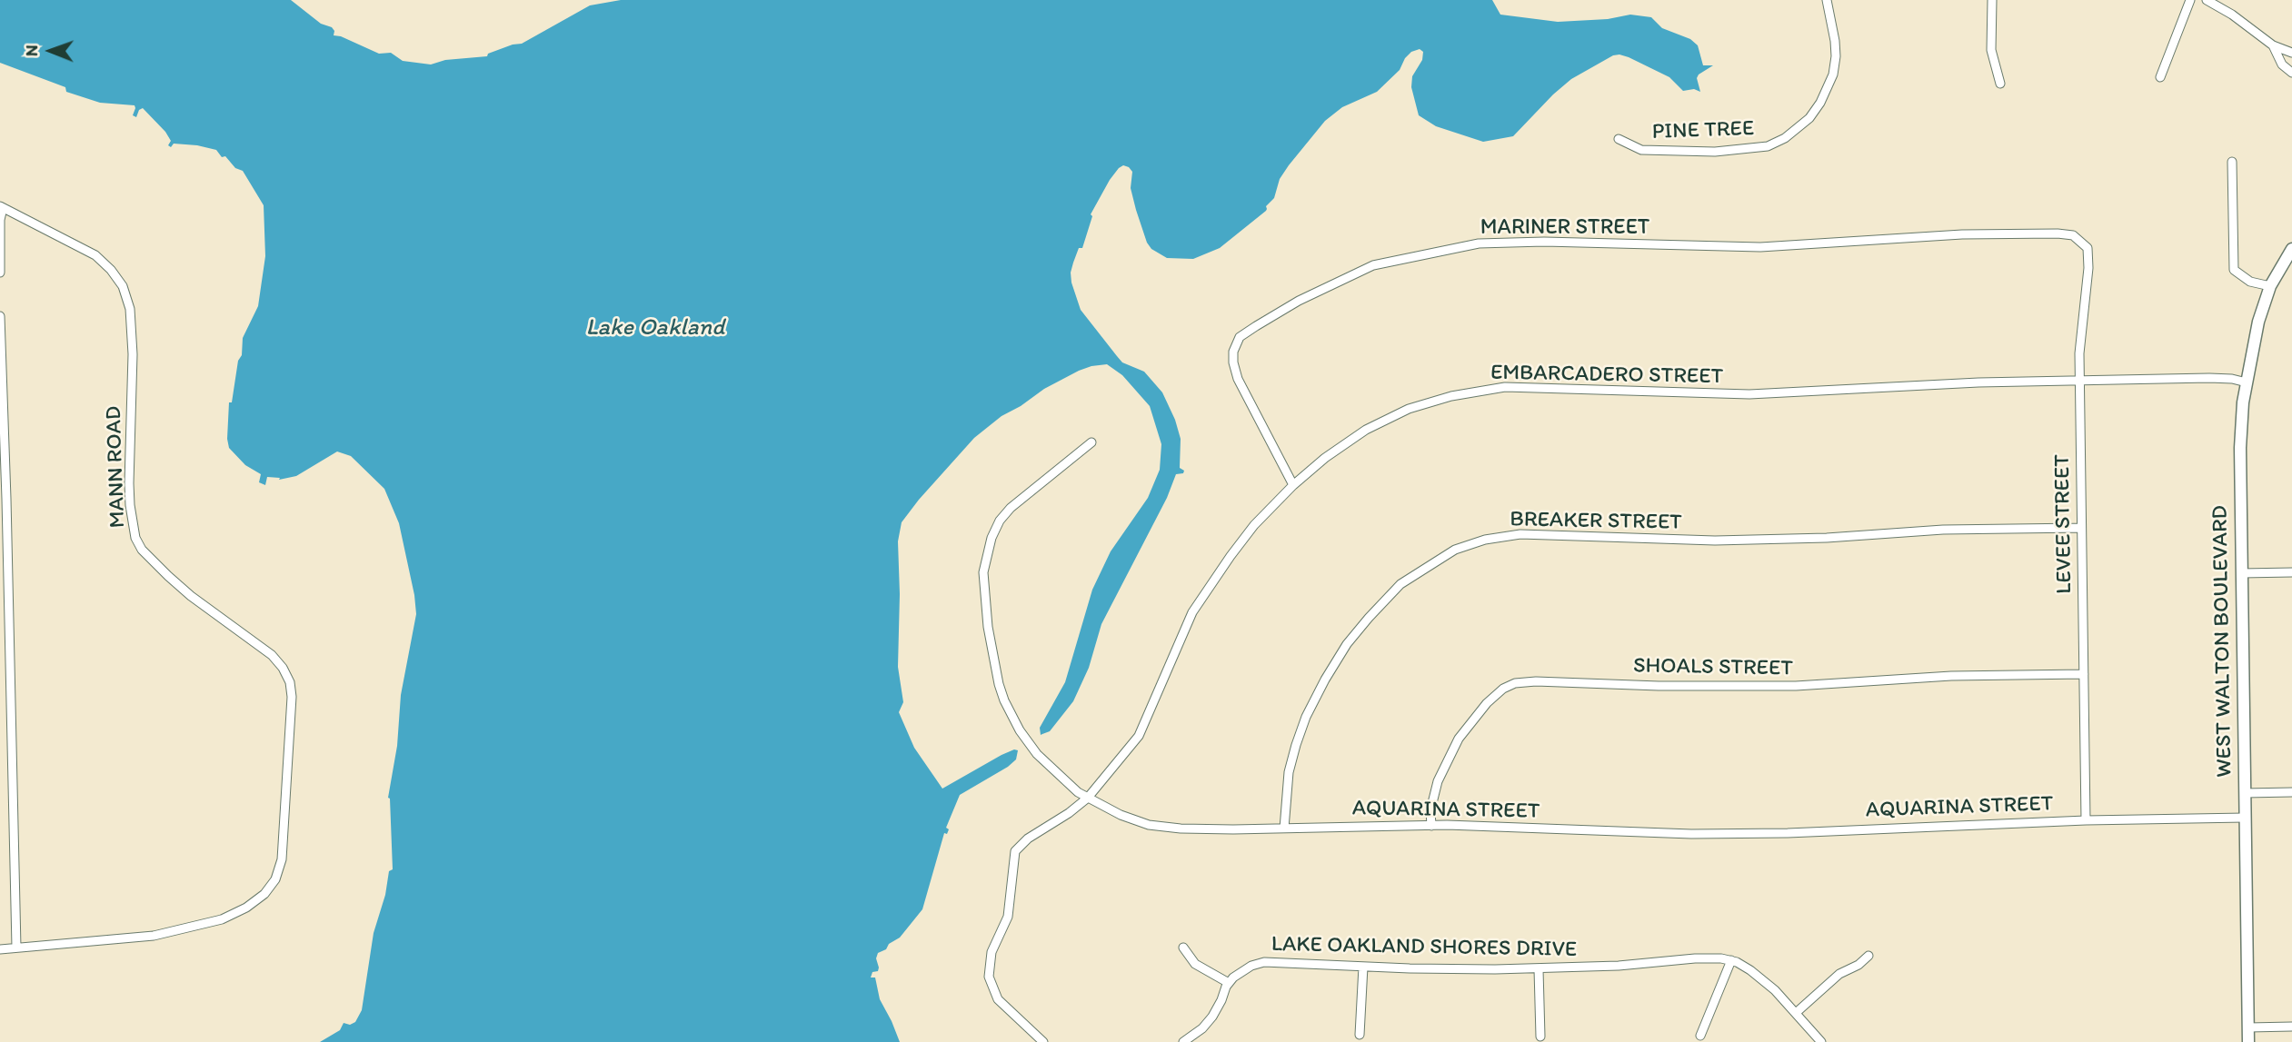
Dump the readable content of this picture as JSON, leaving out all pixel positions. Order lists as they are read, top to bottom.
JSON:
{
  "streets": {
    "main road": ["WEST WALTON BOULEVARD"],
    "street": [
      "PINE TREE",
      "MARINER STREET",
      "EMBARCADERO STREET",
      "MANN ROAD",
      "BREAKER STREET",
      "LEVEE STREET",
      "SHOALS STREET",
      "AQUARINA STREET",
      "LAKE OAKLAND SHORES DRIVE"
    ]
  },
  "crossings": [
    ["MARINER STREET", "EMBARCADERO STREET"],
    ["MARINER STREET", "LEVEE STREET"],
    ["EMBARCADERO STREET", "LEVEE STREET"],
    ["EMBARCADERO STREET", "WEST WALTON BOULEVARD"],
    ["EMBARCADERO STREET", "AQUARINA STREET"],
    ["BREAKER STREET", "LEVEE STREET"],
    ["BREAKER STREET", "AQUARINA STREET"],
    ["LEVEE STREET", "SHOALS STREET"],
    ["LEVEE STREET", "AQUARINA STREET"],
    ["WEST WALTON BOULEVARD", "AQUARINA STREET"],
    ["SHOALS STREET", "AQUARINA STREET"]
  ],
  "water": ["Lake Oakland"],
  "north": "left"
}
